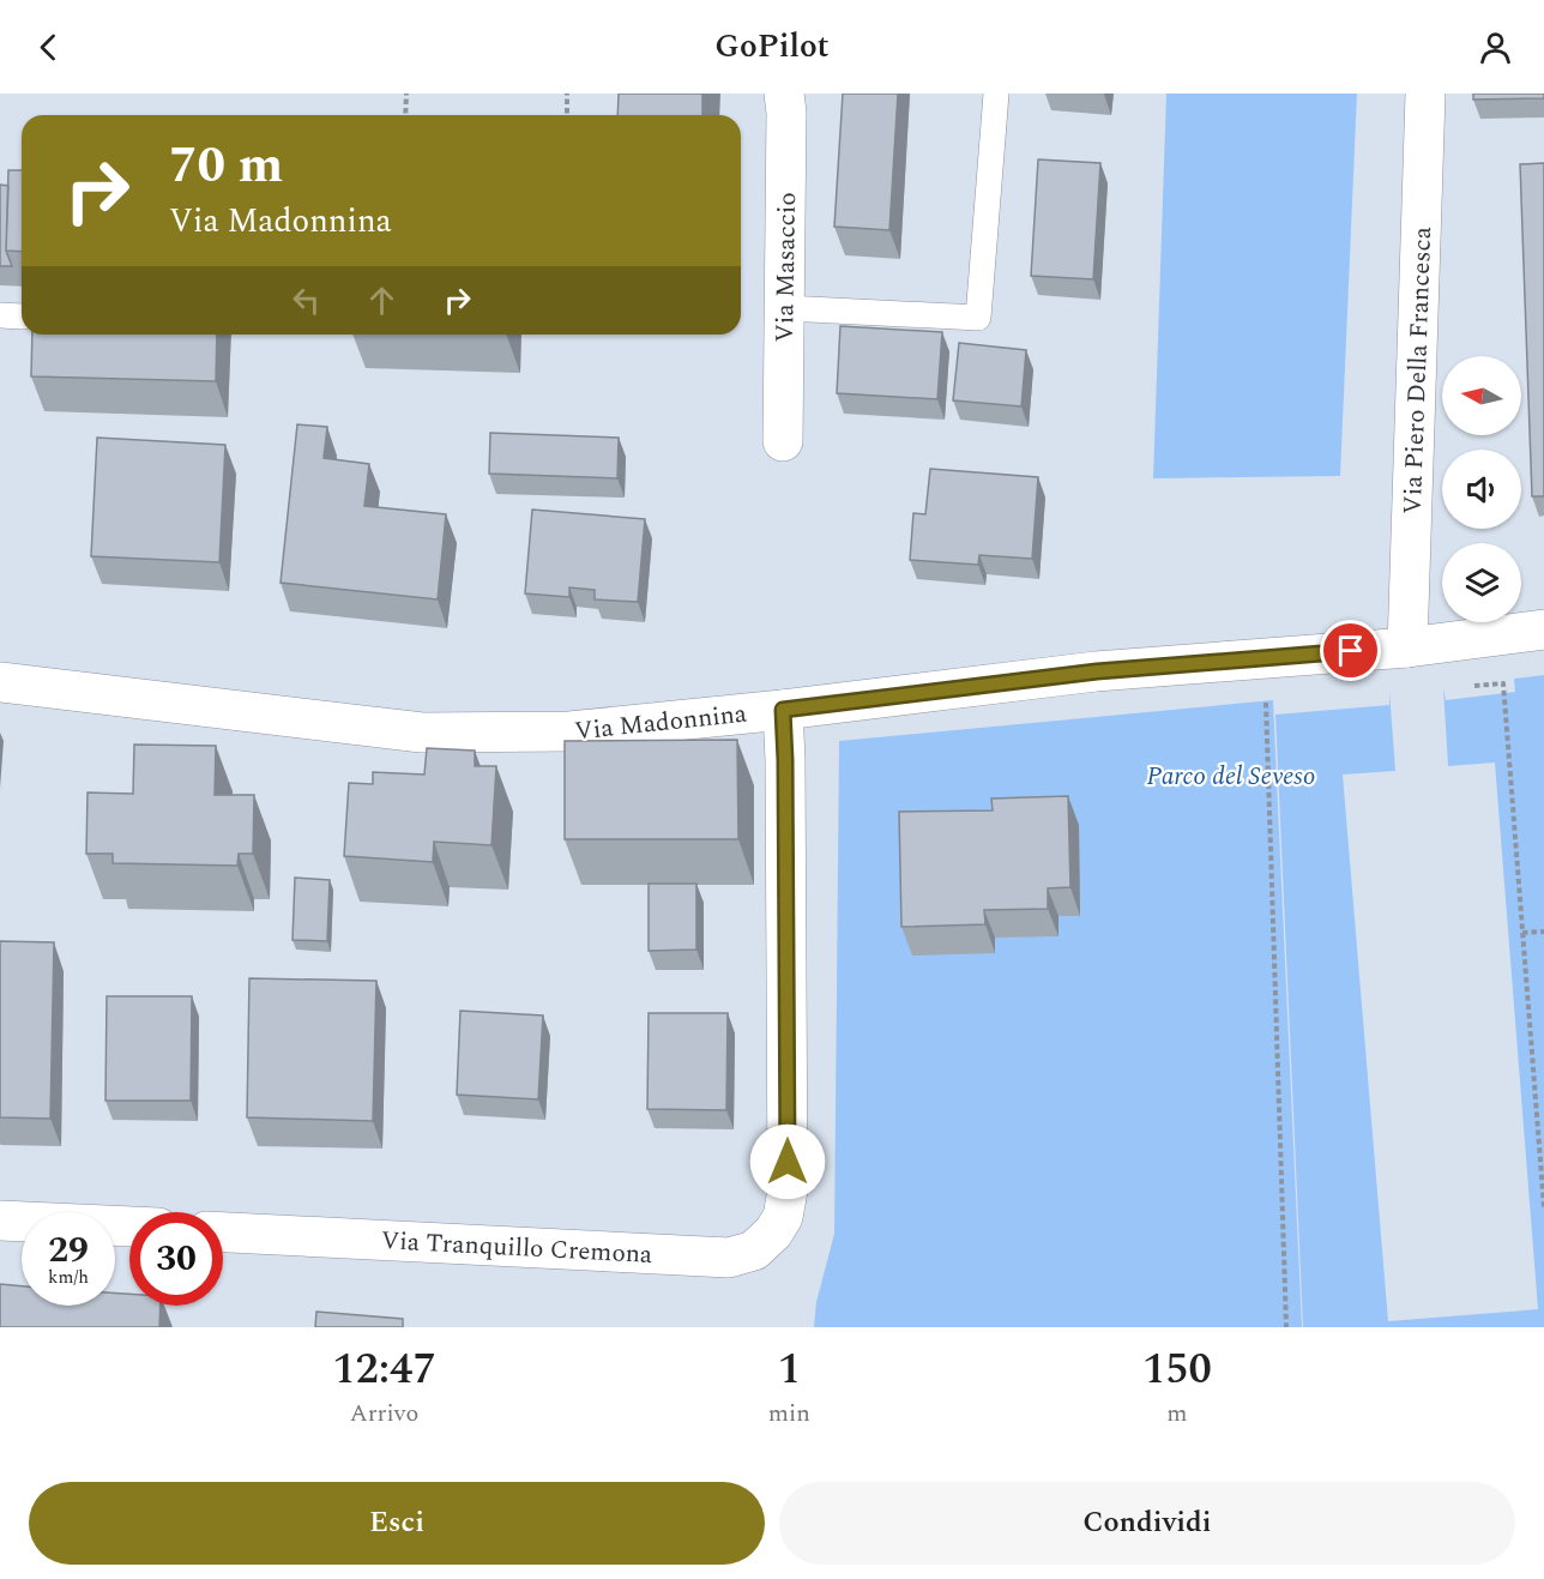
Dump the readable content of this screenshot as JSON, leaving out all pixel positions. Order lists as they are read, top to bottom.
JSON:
{
  "streets": {
    "street": [
      "Via Masaccio",
      "Via Piero Della Francesca",
      "Via Madonnina",
      "Via Tranquillo Cremona"
    ]
  },
  "crossings": [
    ["Via Piero Della Francesca", "Via Madonnina"],
    ["Via Madonnina", "Via Tranquillo Cremona"]
  ],
  "parks": ["Parco del Seveso"],
  "north": "left",
  "page": {
    "header": "GoPilot",
    "turn": ["70 m", "Via Madonnina"],
    "speed": "29 km/h",
    "limit": "30",
    "eta": [
      "12:47",
      "Arrivo",
      "1",
      "min",
      "150",
      "m"
    ],
    "buttons": ["Esci", "Condividi"]
  }
}
